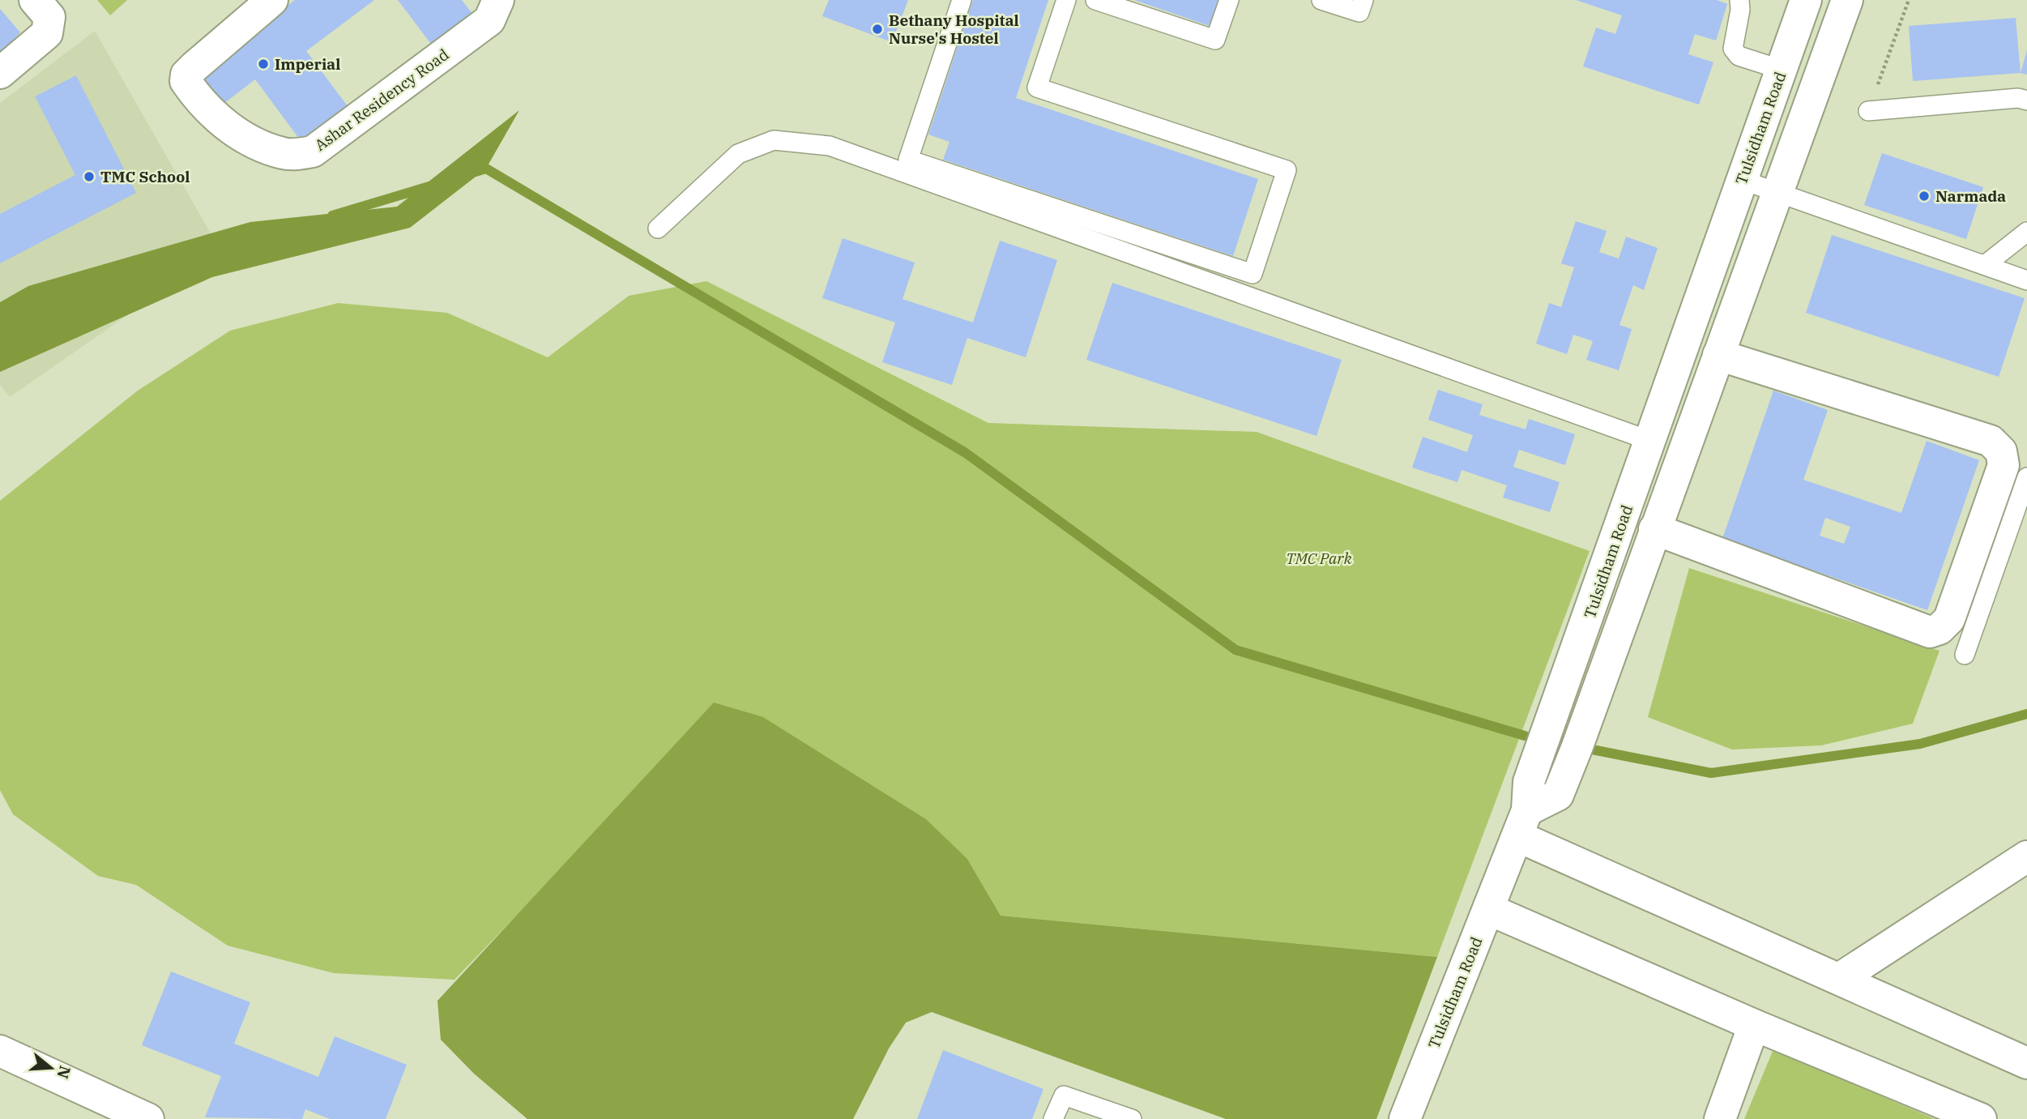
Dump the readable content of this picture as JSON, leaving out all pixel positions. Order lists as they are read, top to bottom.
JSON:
{
  "streets": {
    "street": ["Ashar Residency Road", "Tulsidham Road"]
  },
  "parks": ["TMC Park"],
  "places": [
    "Bethany Hospital Nurse's Hostel",
    "Imperial",
    "TMC School",
    "Narmada"
  ],
  "north": "right"
}
